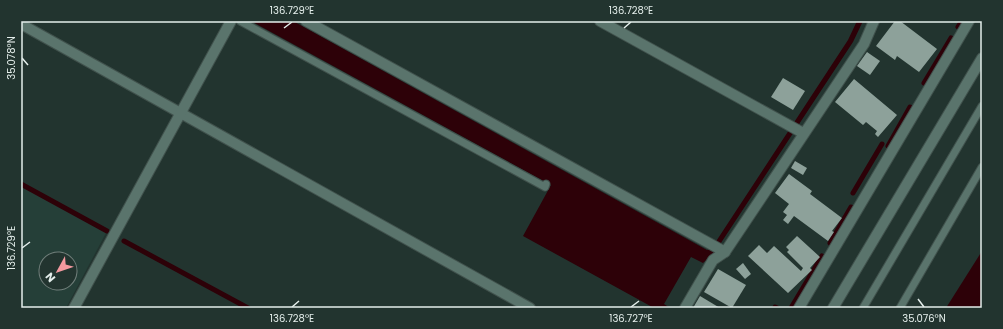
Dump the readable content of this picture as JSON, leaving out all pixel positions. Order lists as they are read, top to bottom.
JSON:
{
  "north": "bottom left",
  "coordinates": [
    "136.729°E",
    "136.728°E",
    "35.078°N",
    "136.727°E",
    "35.076°N"
  ]
}
